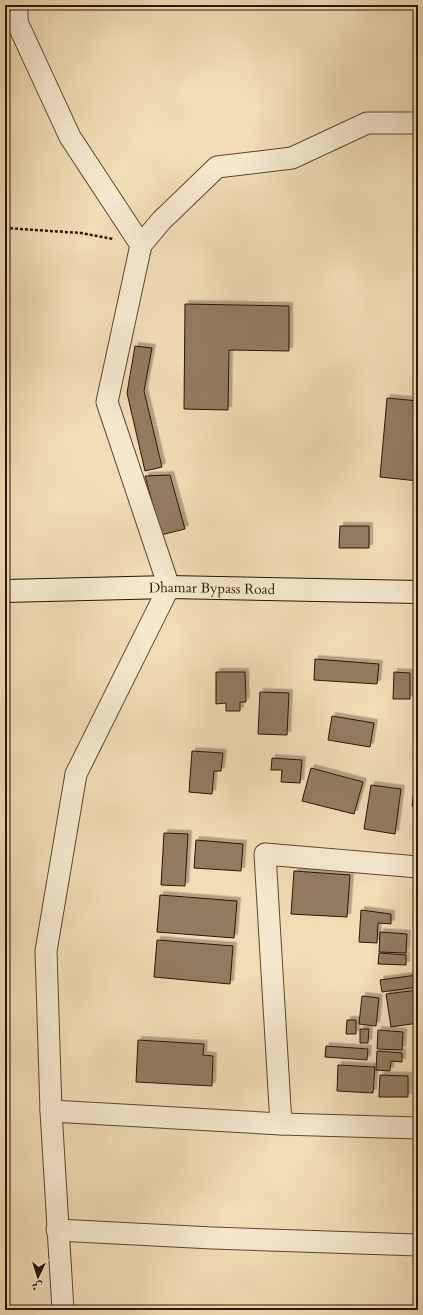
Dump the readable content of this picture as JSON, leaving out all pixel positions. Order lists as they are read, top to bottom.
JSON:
{
  "streets": {
    "main road": ["Dhamar Bypass Road"]
  },
  "north": "bottom"
}
